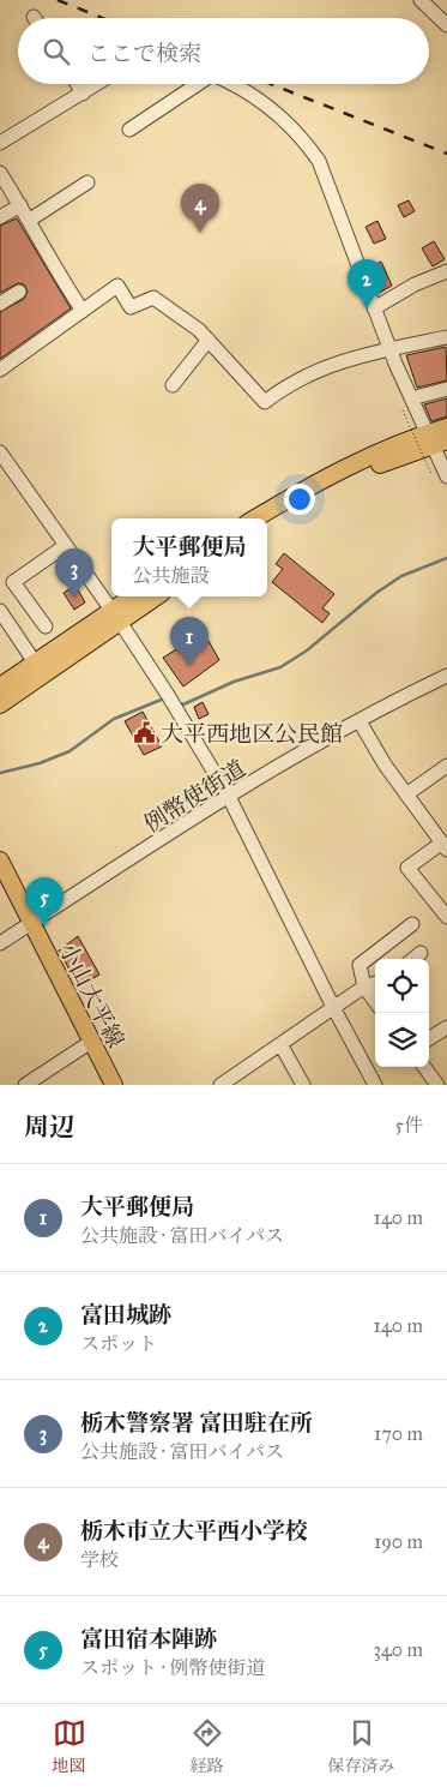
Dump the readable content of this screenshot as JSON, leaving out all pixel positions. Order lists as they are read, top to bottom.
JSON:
{
  "streets": {
    "main road": ["小山大平線"],
    "street": ["例幣使街道"]
  },
  "crossings": [
    ["例幣使街道", "小山大平線"]
  ],
  "places": {
    "public building": ["大平西地区公民館"]
  },
  "page": {
    "search": "ここで検索",
    "pins": [
      "4",
      "2",
      "3",
      "1",
      "5"
    ],
    "popup": ["大平郵便局", "公共施設"],
    "heading": ["周辺", "5件"],
    "list": [
      {
        "mark": "1",
        "name": "大平郵便局",
        "note": "公共施設 · 富田バイパス",
        "value": "140 m"
      },
      {
        "mark": "2",
        "name": "富田城跡",
        "note": "スポット",
        "value": "140 m"
      },
      {
        "mark": "3",
        "name": "栃木警察署 富田駐在所",
        "note": "公共施設 · 富田バイパス",
        "value": "170 m"
      },
      {
        "mark": "4",
        "name": "栃木市立大平西小学校",
        "note": "学校",
        "value": "190 m"
      },
      {
        "mark": "5",
        "name": "富田宿本陣跡",
        "note": "スポット · 例幣使街道",
        "value": "340 m"
      }
    ],
    "nav": ["地図", "経路", "保存済み"]
  }
}
